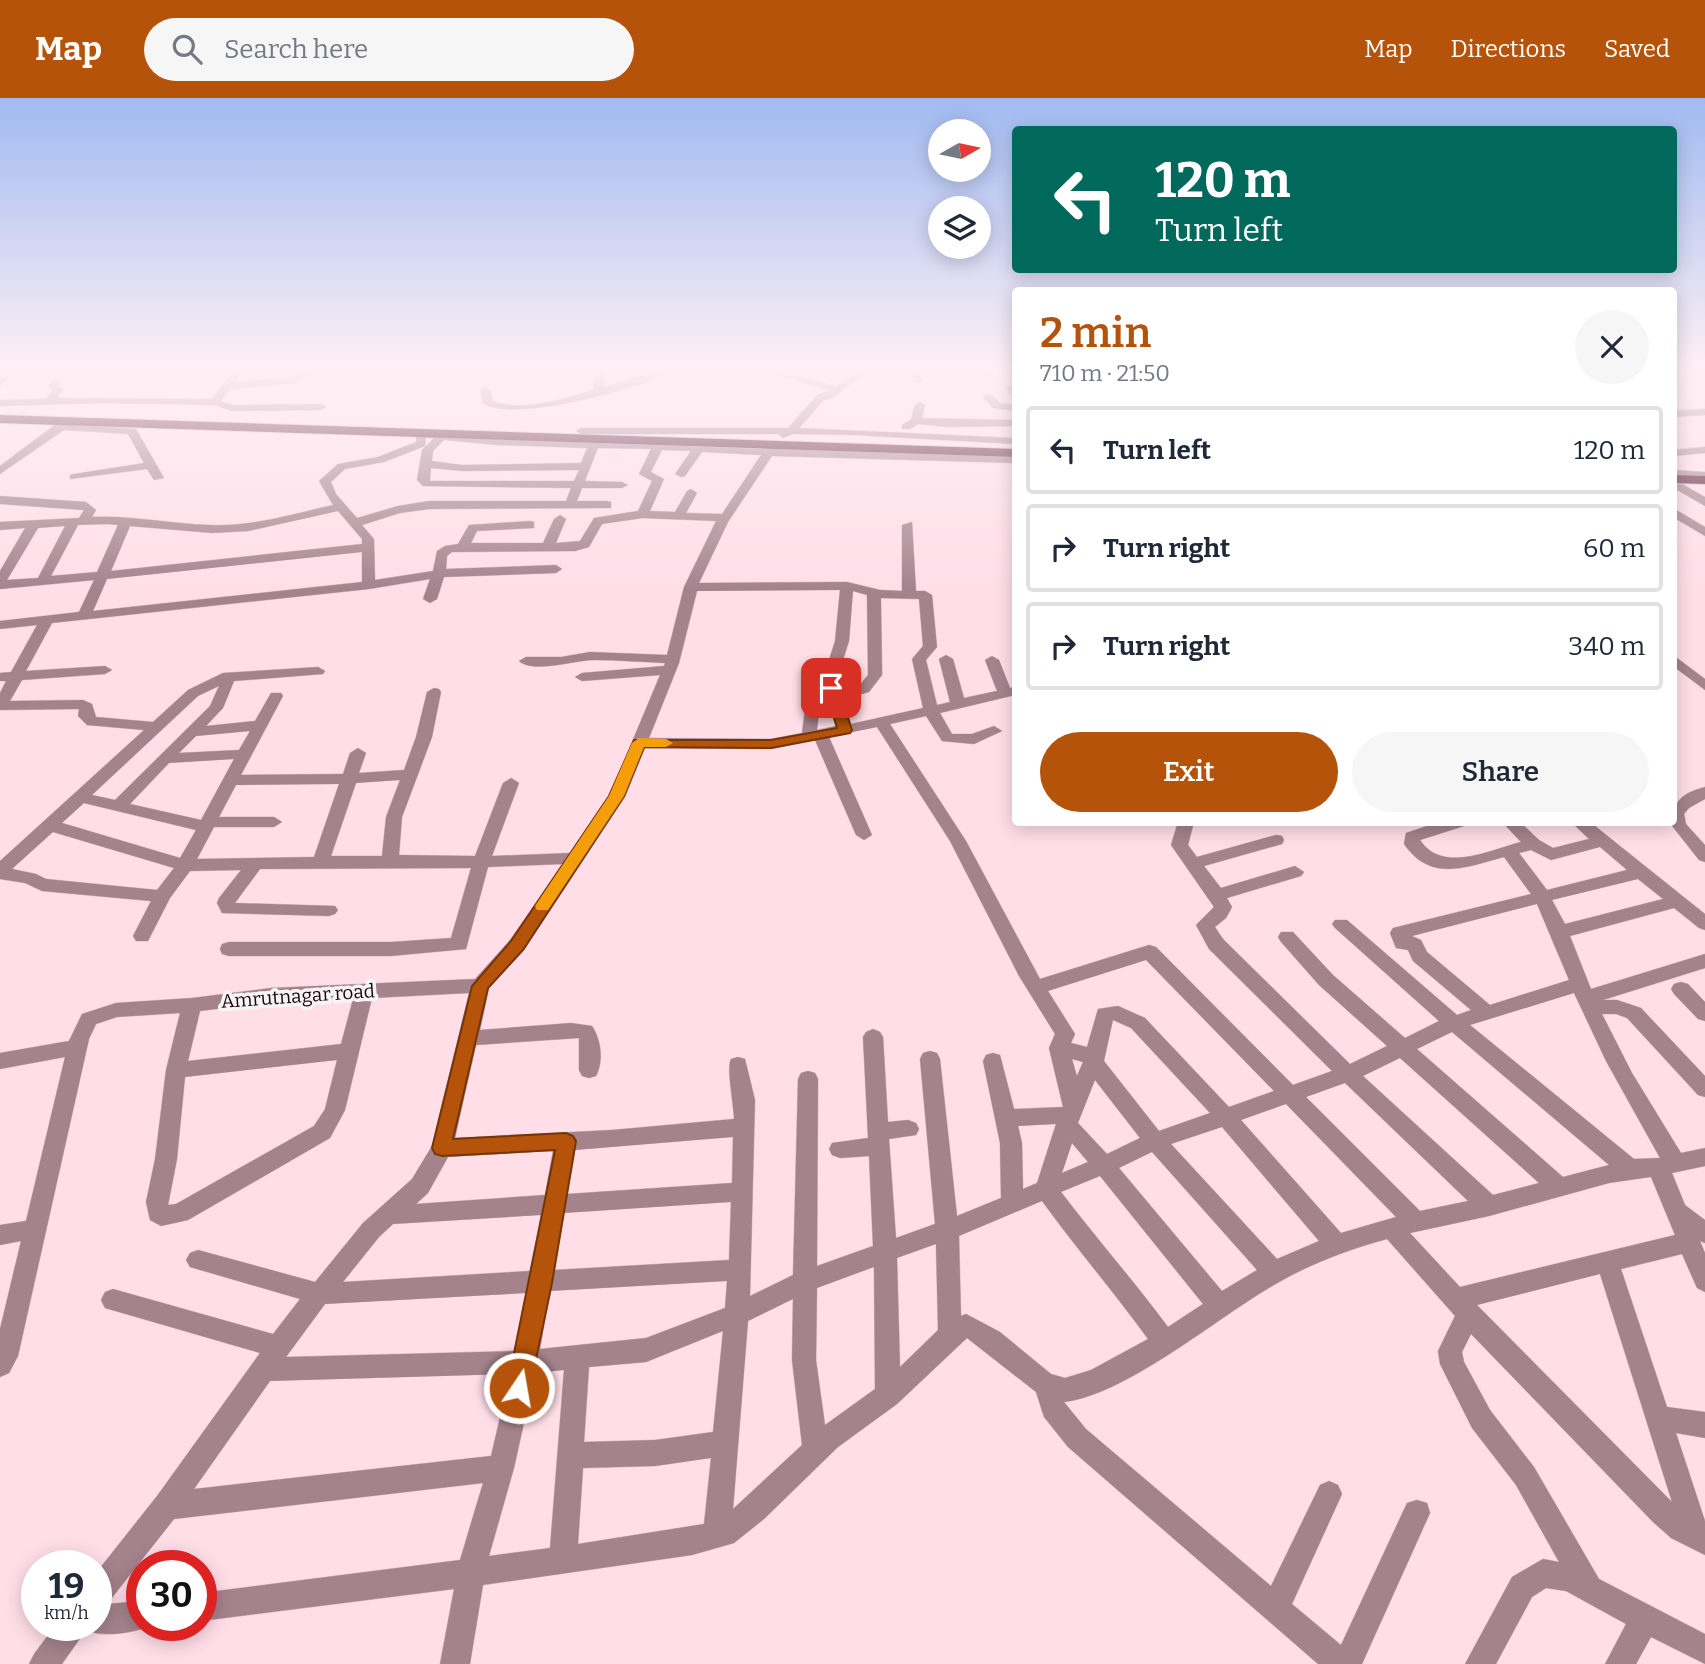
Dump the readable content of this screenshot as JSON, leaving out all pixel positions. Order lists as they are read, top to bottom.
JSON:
{
  "streets": {
    "street": ["Amrutnagar road"]
  },
  "north": "right",
  "page": {
    "header": "Map",
    "search": "Search here",
    "nav": ["Map", "Directions", "Saved"],
    "turn": ["120 m", "Turn left"],
    "heading": ["2 min", "710 m · 21:50"],
    "list": [
      {
        "name": "Turn left",
        "value": "120 m"
      },
      {
        "name": "Turn right",
        "value": "60 m"
      },
      {
        "name": "Turn right",
        "value": "340 m"
      }
    ],
    "buttons": ["Exit", "Share"],
    "speed": "19 km/h",
    "limit": "30"
  }
}
